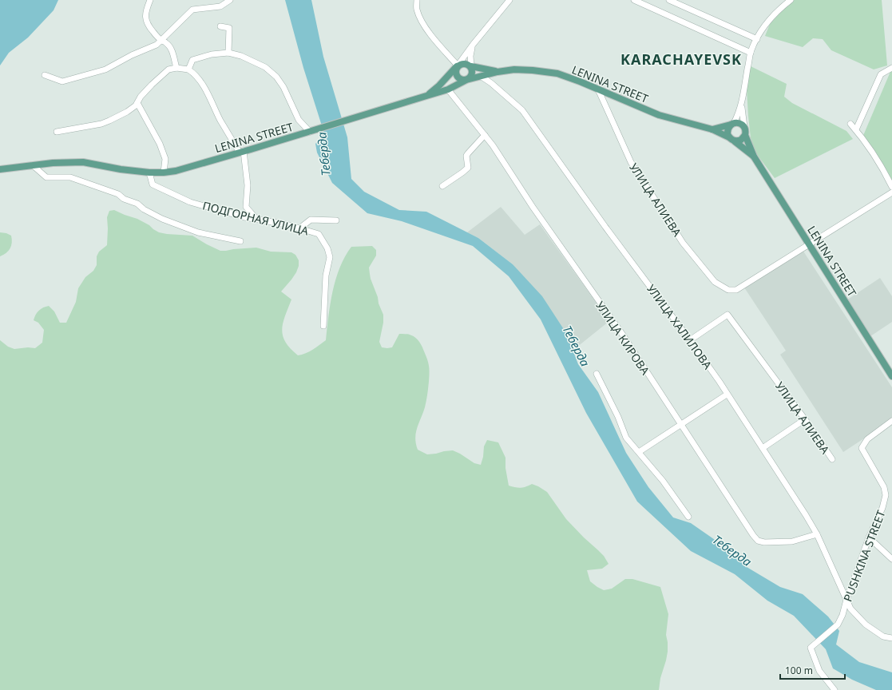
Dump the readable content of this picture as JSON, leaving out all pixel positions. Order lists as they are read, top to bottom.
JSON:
{
  "streets": {
    "main road": ["LENINA STREET"],
    "street": [
      "УЛИЦА АЛИЕВА",
      "ПОДГОРНАЯ УЛИЦА",
      "УЛИЦА ХАЛИЛОВА",
      "УЛИЦА КИРОВА",
      "PUSHKINA STREET"
    ]
  },
  "crossings": [
    ["LENINA STREET", "УЛИЦА АЛИЕВА"],
    ["LENINA STREET", "ПОДГОРНАЯ УЛИЦА"],
    ["LENINA STREET", "УЛИЦА ХАЛИЛОВА"],
    ["LENINA STREET", "УЛИЦА КИРОВА"],
    ["УЛИЦА АЛИЕВА", "УЛИЦА ХАЛИЛОВА"],
    ["УЛИЦА ХАЛИЛОВА", "УЛИЦА КИРОВА"],
    ["УЛИЦА ХАЛИЛОВА", "PUSHKINA STREET"]
  ],
  "districts": ["KARACHAYEVSK"],
  "water": ["Теберда"],
  "scale_bar": "100 m"
}
